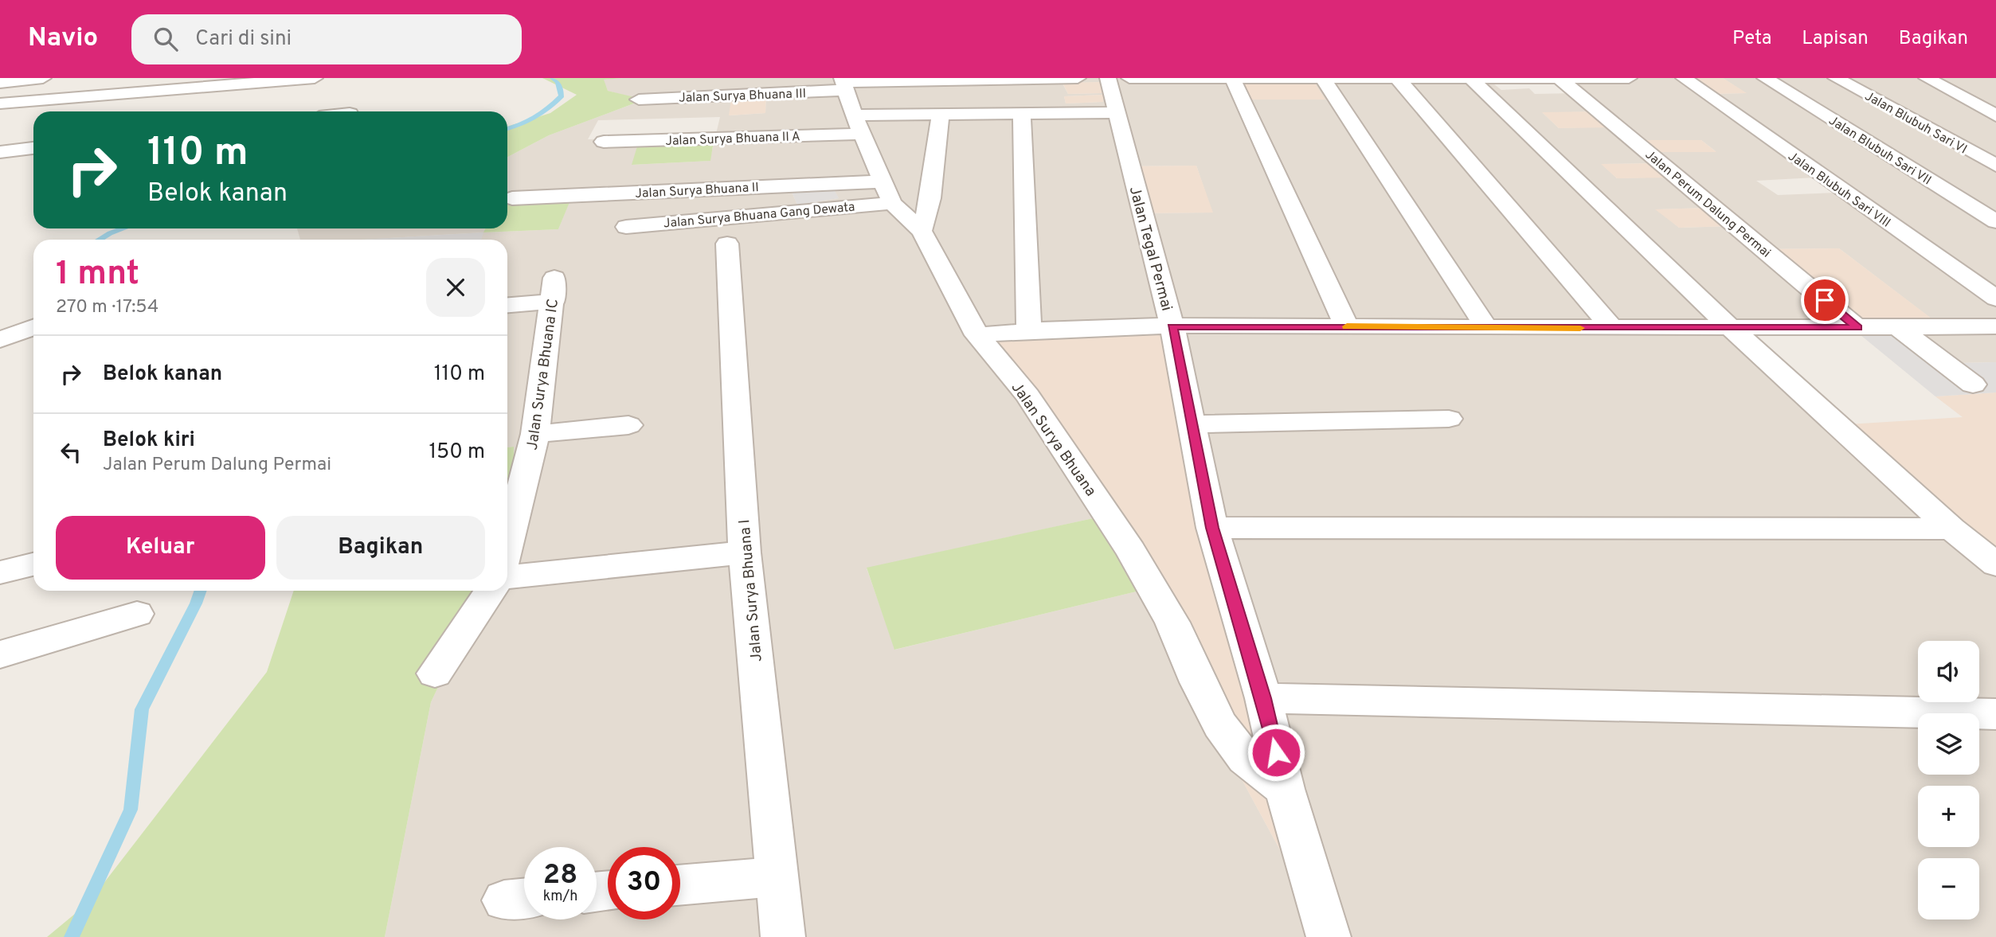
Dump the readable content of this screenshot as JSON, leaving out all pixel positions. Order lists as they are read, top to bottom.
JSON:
{
  "streets": {
    "street": [
      "Jalan Surya Bhuana III",
      "Jalan Blubuh Sari VI",
      "Jalan Surya Bhuana II A",
      "Jalan Blubuh Sari VII",
      "Jalan Blubuh Sari VIII",
      "Jalan Surya Bhuana II",
      "Jalan Perum Dalung Permai",
      "Jalan Surya Bhuana Gang Dewata",
      "Jalan Tegal Permai",
      "Jalan Surya Bhuana IC",
      "Jalan Surya Bhuana",
      "Jalan Surya Bhuana I"
    ]
  },
  "crossings": [
    ["Jalan Surya Bhuana III", "Jalan Surya Bhuana II A"],
    ["Jalan Surya Bhuana III", "Jalan Surya Bhuana"],
    ["Jalan Surya Bhuana II A", "Jalan Surya Bhuana"],
    ["Jalan Surya Bhuana II", "Jalan Surya Bhuana Gang Dewata"],
    ["Jalan Surya Bhuana II", "Jalan Surya Bhuana"],
    ["Jalan Surya Bhuana Gang Dewata", "Jalan Surya Bhuana"],
    ["Jalan Tegal Permai", "Jalan Surya Bhuana"]
  ],
  "page": {
    "header": "Navio",
    "search": "Cari di sini",
    "nav": ["Peta", "Lapisan", "Bagikan"],
    "turn": ["110 m", "Belok kanan"],
    "heading": ["1 mnt", "270 m · 17:54"],
    "list": [
      {
        "name": "Belok kanan",
        "value": "110 m"
      },
      {
        "name": "Belok kiri",
        "note": "Jalan Perum Dalung Permai",
        "value": "150 m"
      }
    ],
    "buttons": ["Keluar", "Bagikan"],
    "map_buttons": ["+", "−"],
    "speed": "28 km/h",
    "limit": "30"
  }
}
